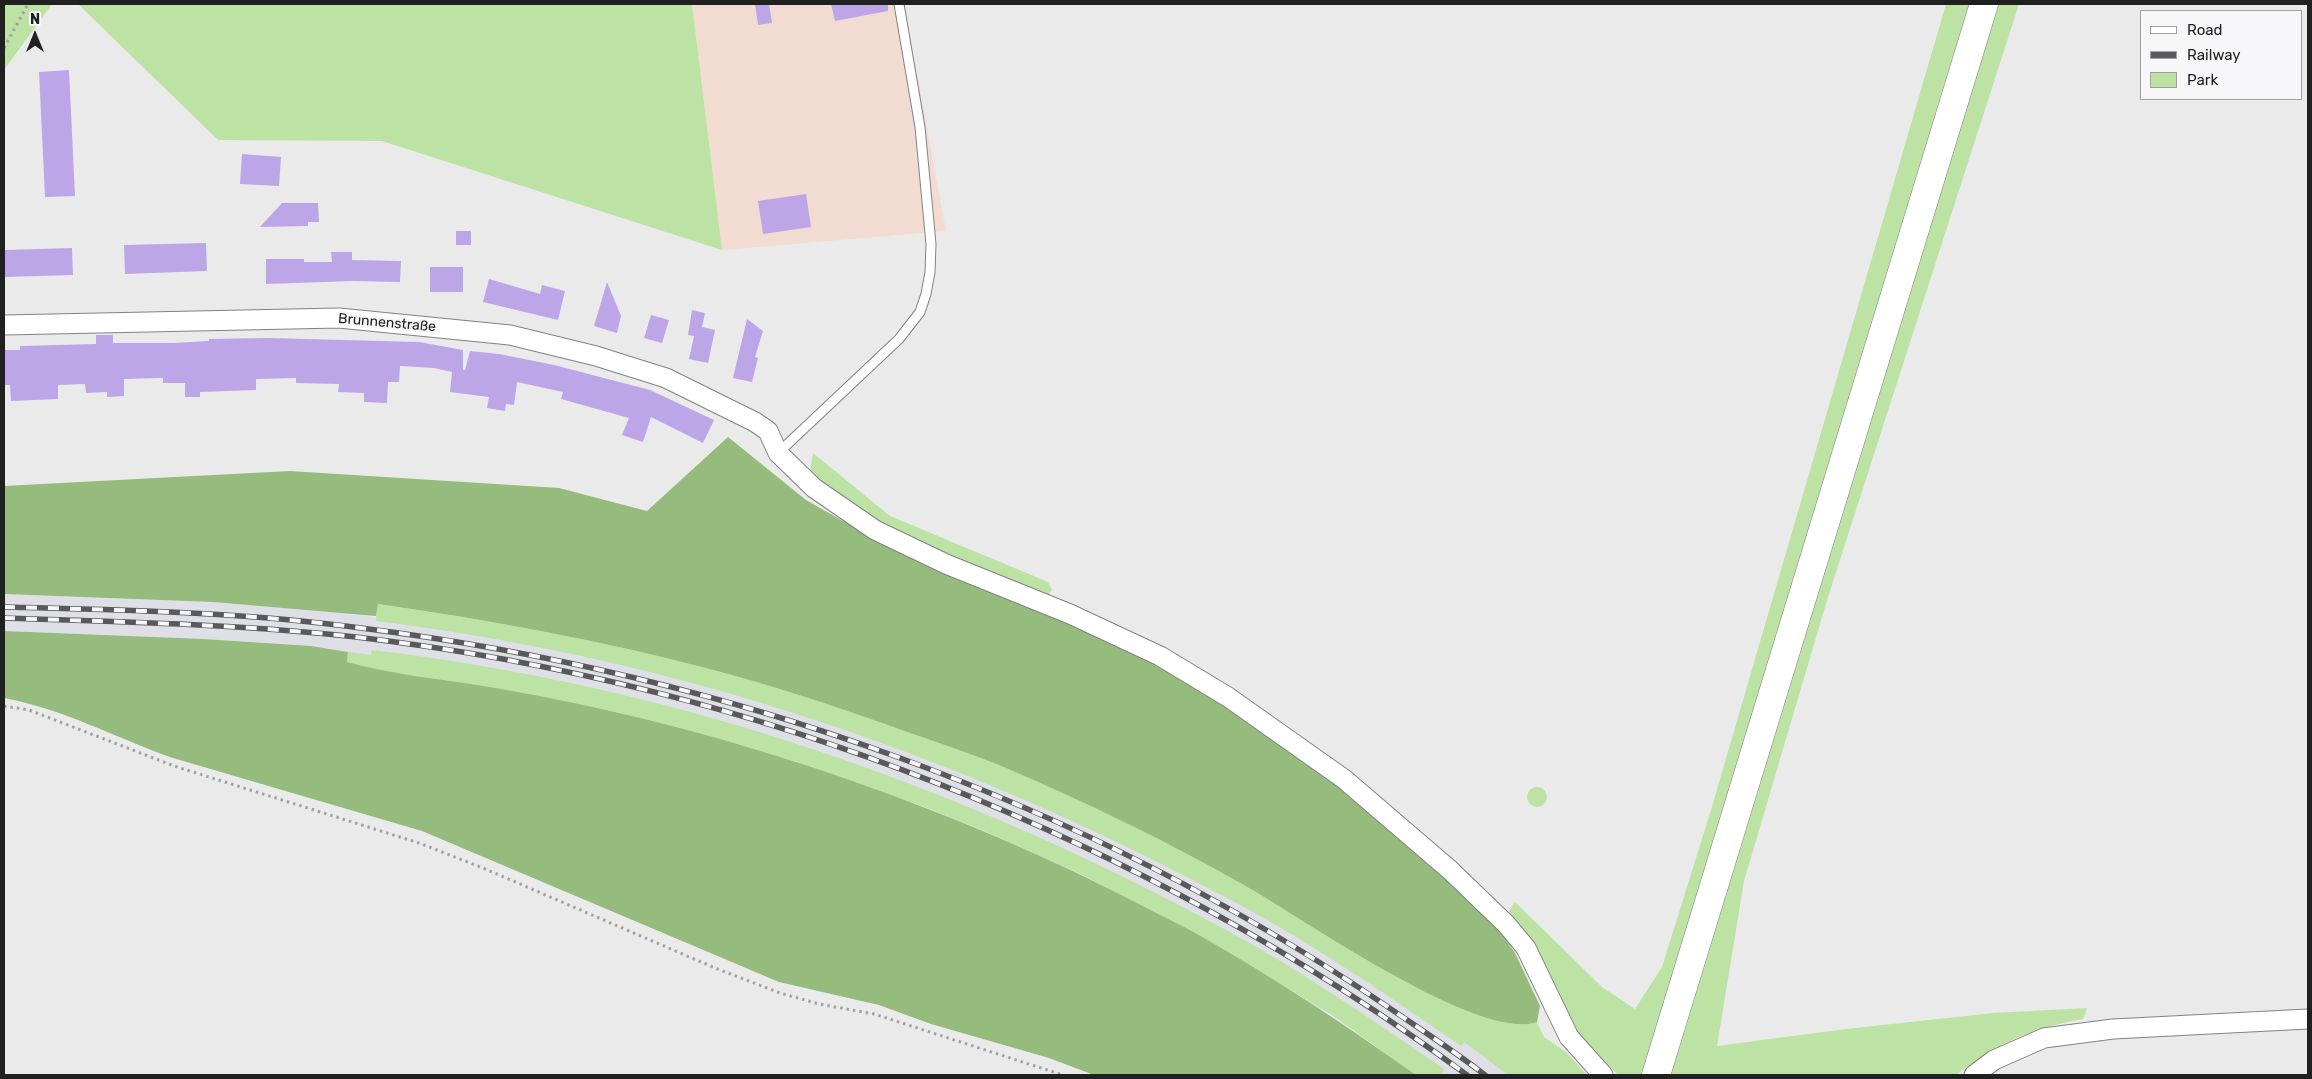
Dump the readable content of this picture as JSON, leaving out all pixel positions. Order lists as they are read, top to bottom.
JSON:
{
  "streets": {
    "street": ["Brunnenstraße"]
  },
  "legend": ["Road", "Railway", "Park"],
  "north": "top"
}
